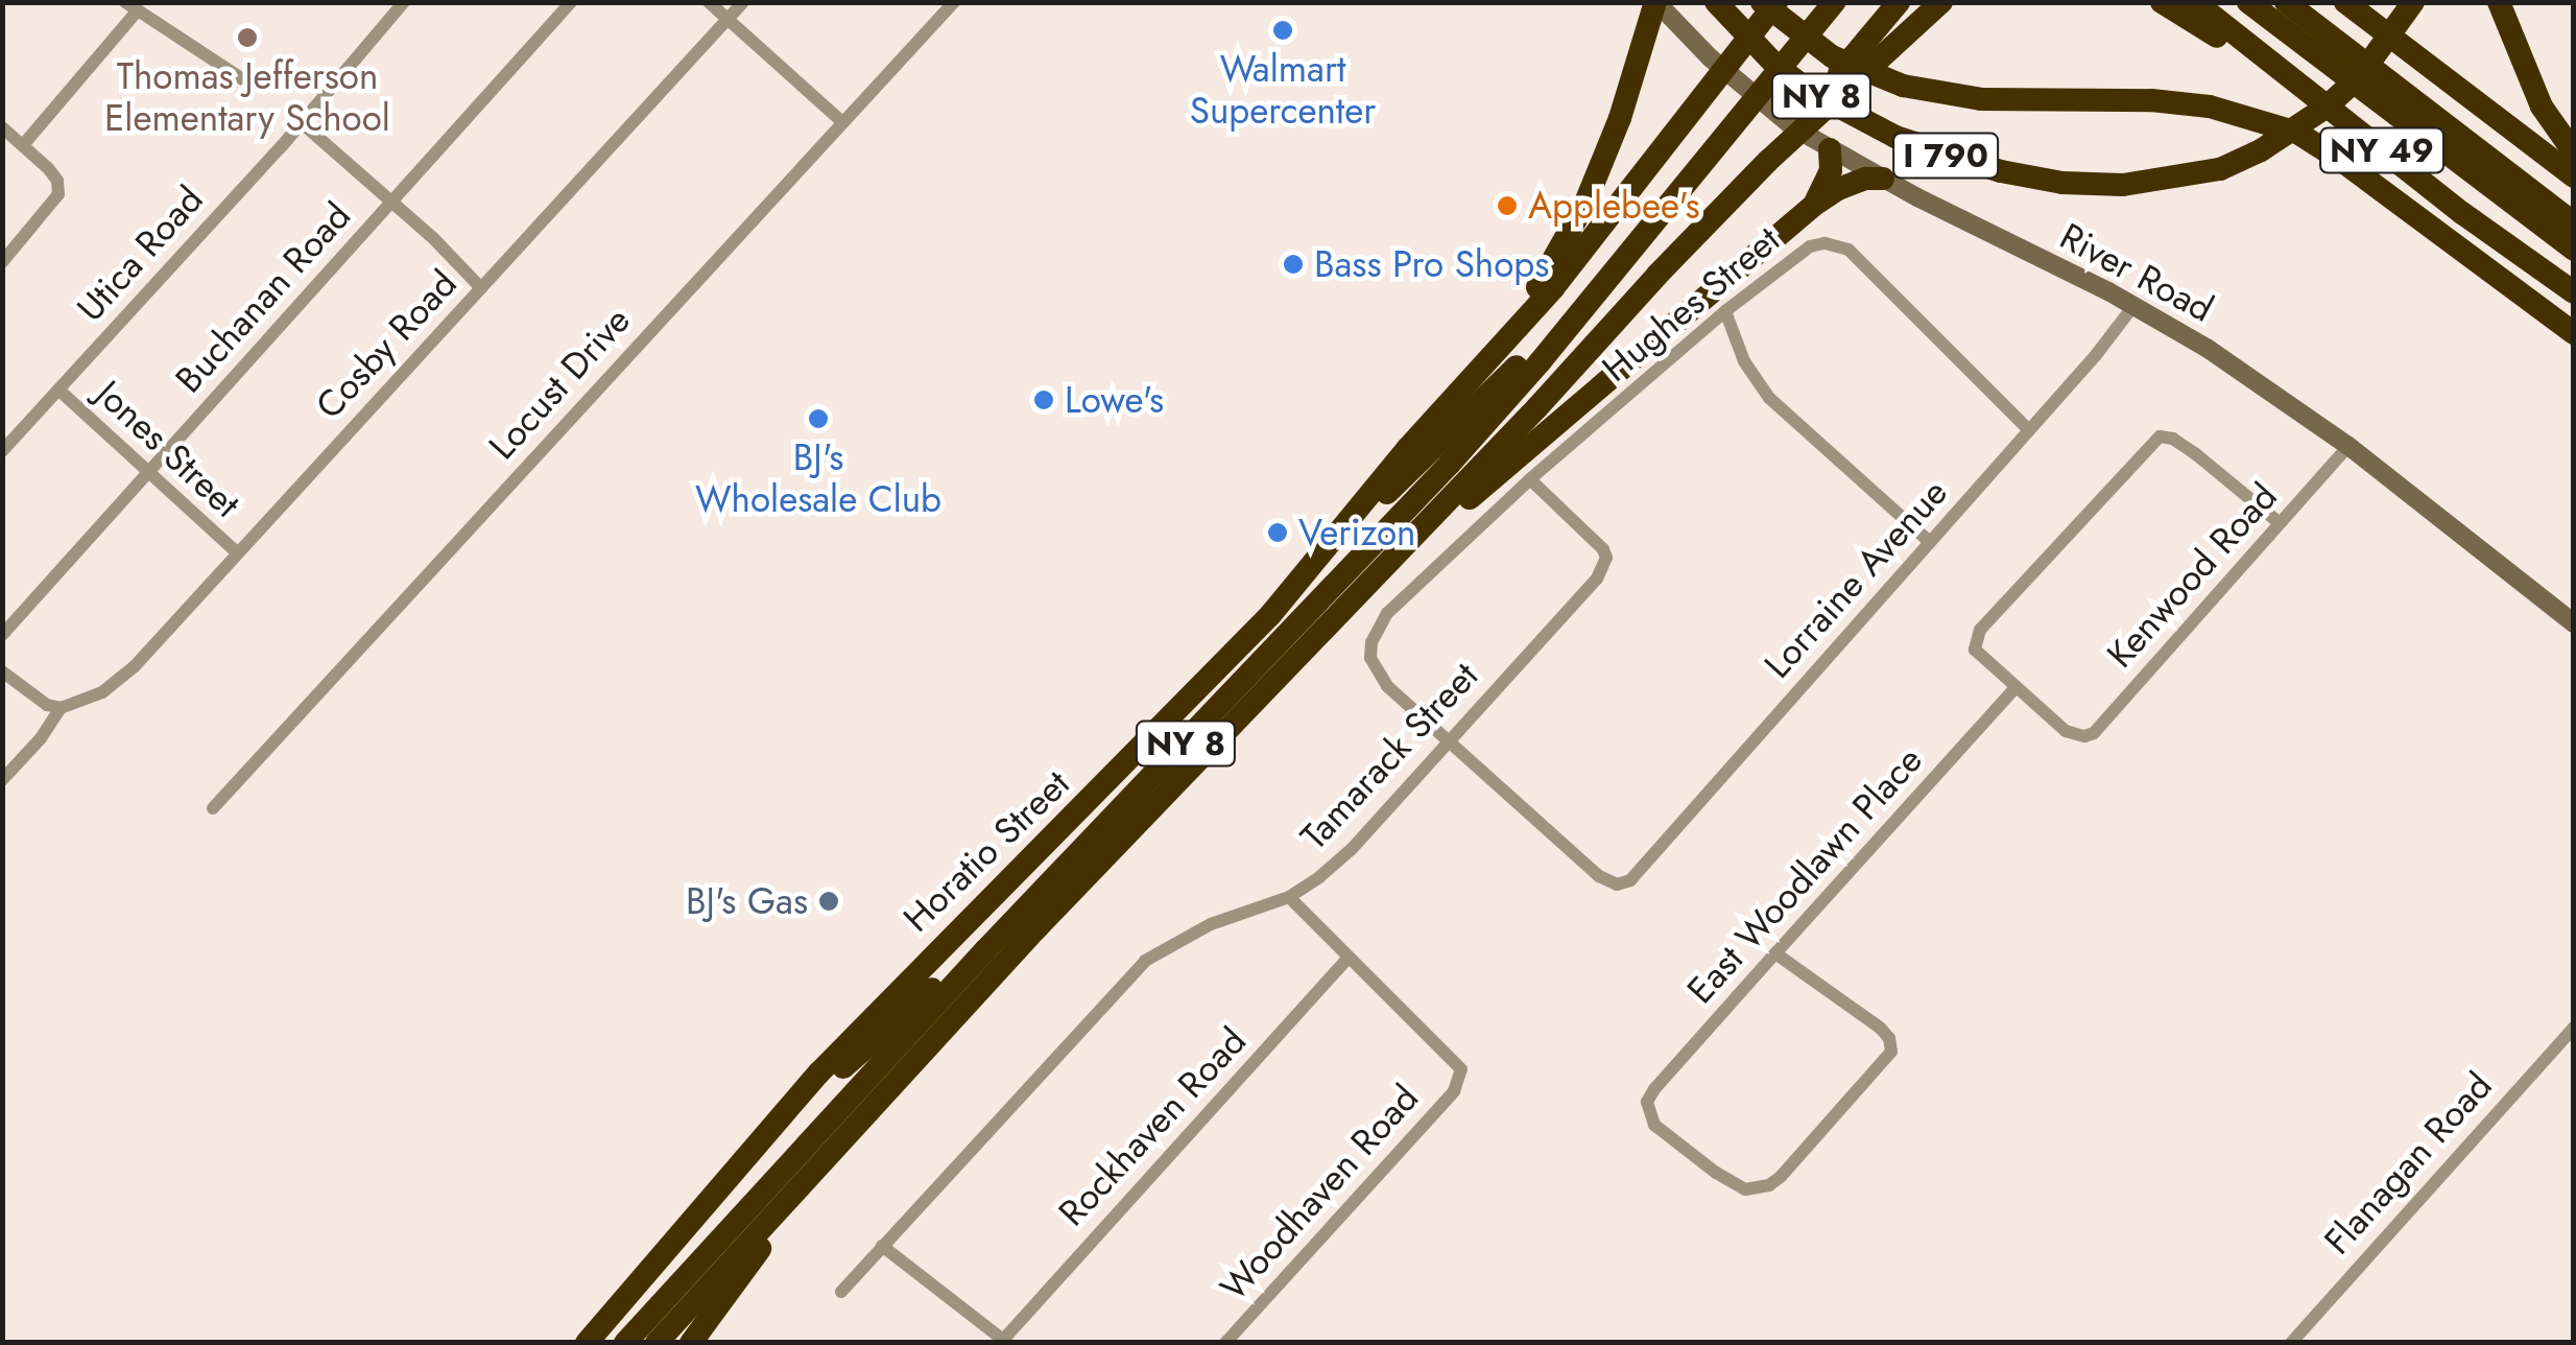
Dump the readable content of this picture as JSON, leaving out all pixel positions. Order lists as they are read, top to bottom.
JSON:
{
  "streets": {
    "highway": [
      "NY 8",
      "NY 49",
      "I 790",
      "Horatio Street"
    ],
    "main road": ["River Road"],
    "street": [
      "Utica Road",
      "Buchanan Road",
      "Hughes Street",
      "Cosby Road",
      "Locust Drive",
      "Jones Street",
      "Kenwood Road",
      "Lorraine Avenue",
      "Tamarack Street",
      "East Woodlawn Place",
      "Rockhaven Road",
      "Flanagan Road",
      "Woodhaven Road"
    ]
  },
  "crossings": [
    ["Utica Road", "Jones Street"],
    ["River Road", "Kenwood Road"],
    ["River Road", "Lorraine Avenue"],
    ["Buchanan Road", "Jones Street"],
    ["Hughes Street", "Lorraine Avenue"],
    ["Hughes Street", "Tamarack Street"],
    ["Cosby Road", "Jones Street"],
    ["Kenwood Road", "East Woodlawn Place"],
    ["Rockhaven Road", "Woodhaven Road"]
  ],
  "places": [
    "Walmart Supercenter",
    "Thomas Jefferson Elementary School",
    "Applebee's",
    "Bass Pro Shops",
    "Lowe's",
    "BJ's Wholesale Club",
    "Verizon",
    "BJ's Gas"
  ]
}
